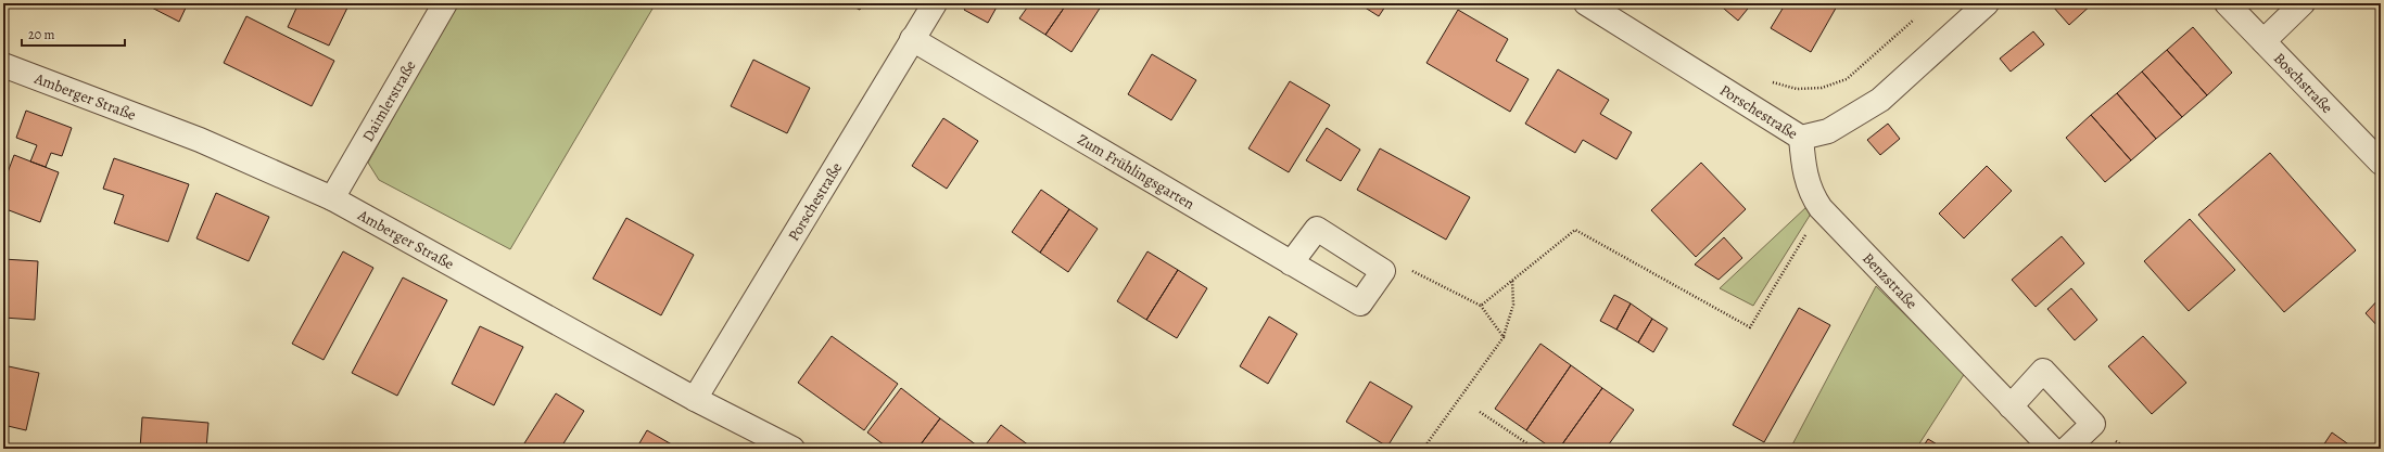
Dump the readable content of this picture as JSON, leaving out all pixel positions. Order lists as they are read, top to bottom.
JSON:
{
  "streets": {
    "street": [
      "Boschstraße",
      "Amberger Straße",
      "Daimlerstraße",
      "Porschestraße",
      "Zum Frühlingsgarten",
      "Benzstraße"
    ]
  },
  "crossings": [
    ["Amberger Straße", "Daimlerstraße"],
    ["Amberger Straße", "Porschestraße"],
    ["Porschestraße", "Zum Frühlingsgarten"],
    ["Porschestraße", "Benzstraße"]
  ],
  "scale_bar": "20 m"
}
